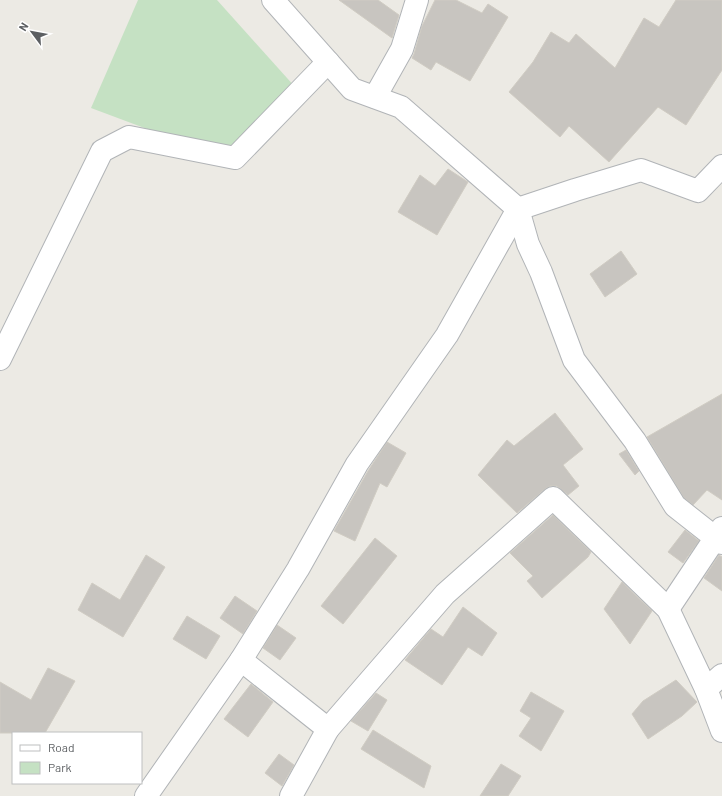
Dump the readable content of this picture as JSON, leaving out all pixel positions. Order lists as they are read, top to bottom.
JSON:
{
  "legend": ["Road", "Park"],
  "north": "top left"
}
